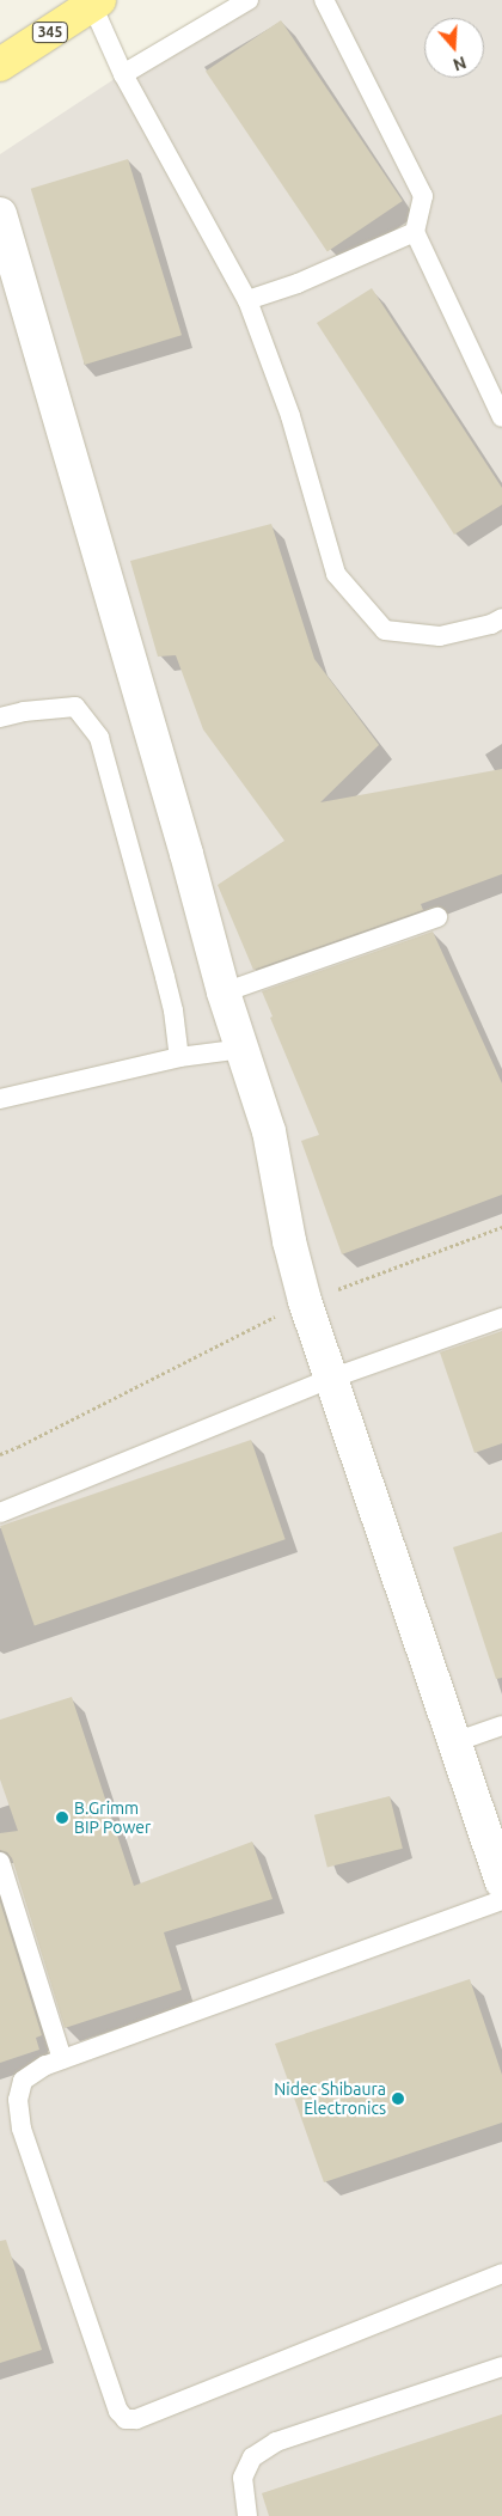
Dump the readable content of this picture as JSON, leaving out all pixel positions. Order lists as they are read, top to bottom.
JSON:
{
  "streets": {
    "main road": ["345"]
  },
  "places": ["B.Grimm BIP Power", "Nidec Shibaura Electronics"],
  "north": "bottom"
}
